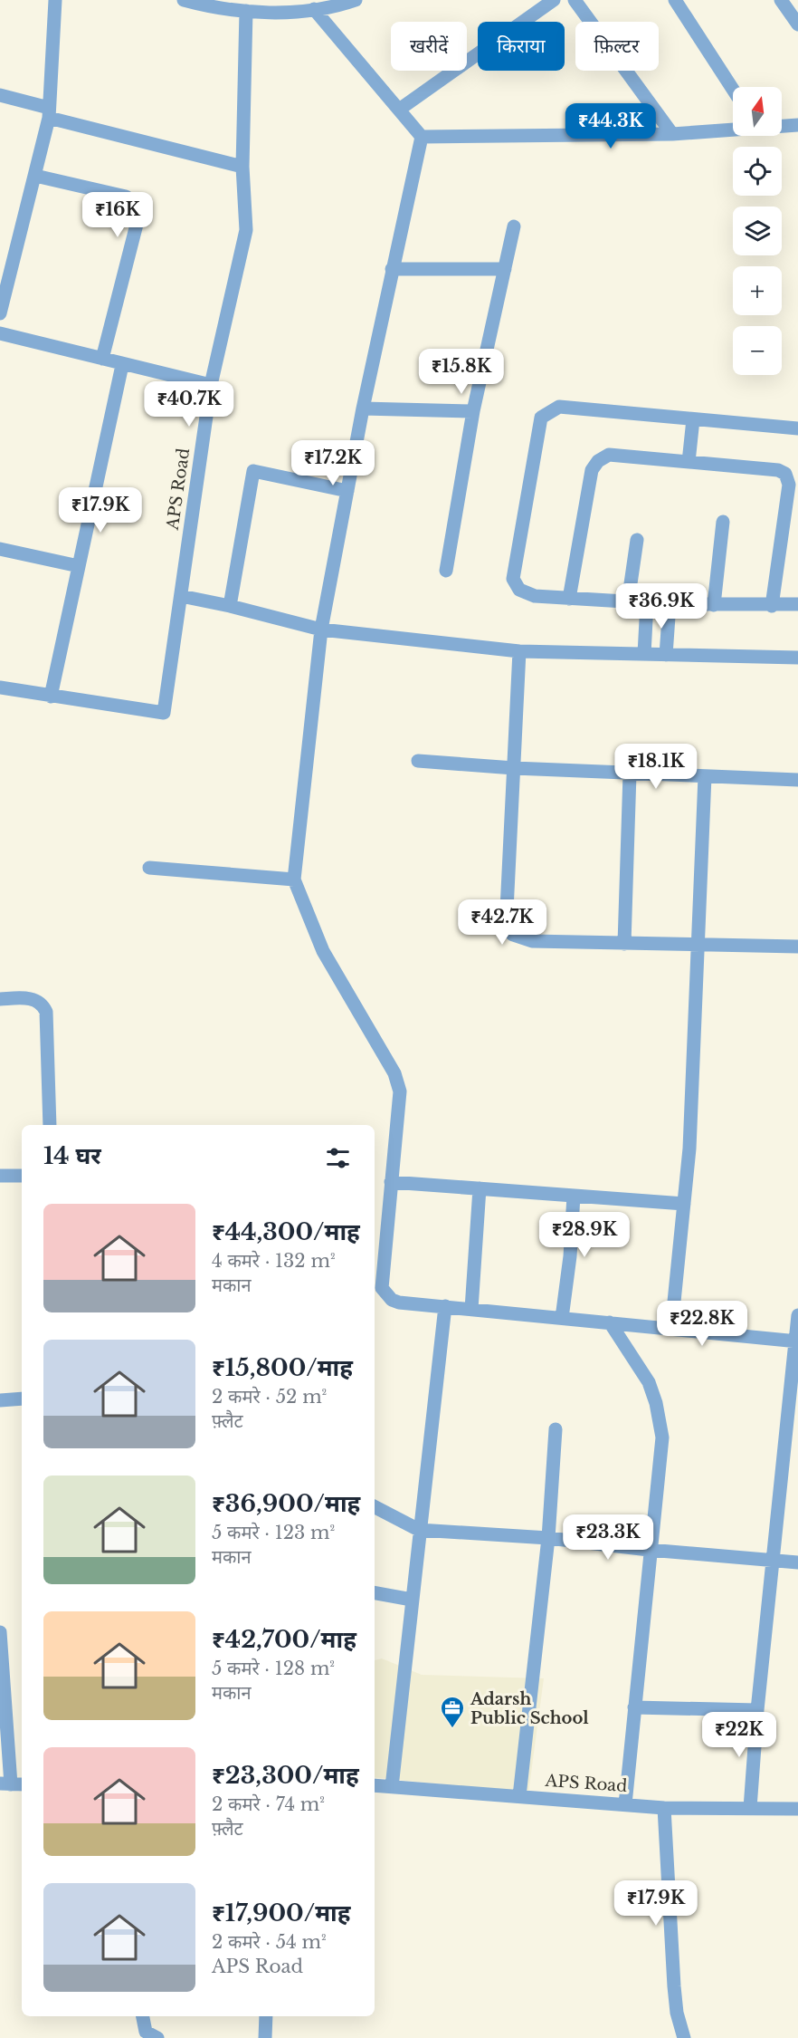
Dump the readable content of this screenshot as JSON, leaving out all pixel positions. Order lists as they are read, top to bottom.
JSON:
{
  "streets": {
    "street": ["APS Road"]
  },
  "places": {
    "office": ["Adarsh Public School"]
  },
  "north": "top",
  "page": {
    "chip": ["खरीदें", "किराया", "फ़िल्टर"],
    "map_buttons": ["+", "−"],
    "price": [
      "₹44.3K",
      "₹16K",
      "₹15.8K",
      "₹40.7K",
      "₹17.2K",
      "₹17.9K",
      "₹36.9K",
      "₹18.1K",
      "₹42.7K",
      "₹28.9K",
      "₹22.8K",
      "₹23.3K",
      "₹22K",
      "₹17.9K"
    ],
    "heading": "14 घर",
    "list": [
      {
        "name": "₹44,300/माह",
        "note": "4 कमरे · 132 m² · मकान"
      },
      {
        "name": "₹15,800/माह",
        "note": "2 कमरे · 52 m² · फ़्लैट"
      },
      {
        "name": "₹36,900/माह",
        "note": "5 कमरे · 123 m² · मकान"
      },
      {
        "name": "₹42,700/माह",
        "note": "5 कमरे · 128 m² · मकान"
      },
      {
        "name": "₹23,300/माह",
        "note": "2 कमरे · 74 m² · फ़्लैट"
      },
      {
        "name": "₹17,900/माह",
        "note": "2 कमरे · 54 m² · APS Road"
      }
    ]
  }
}
